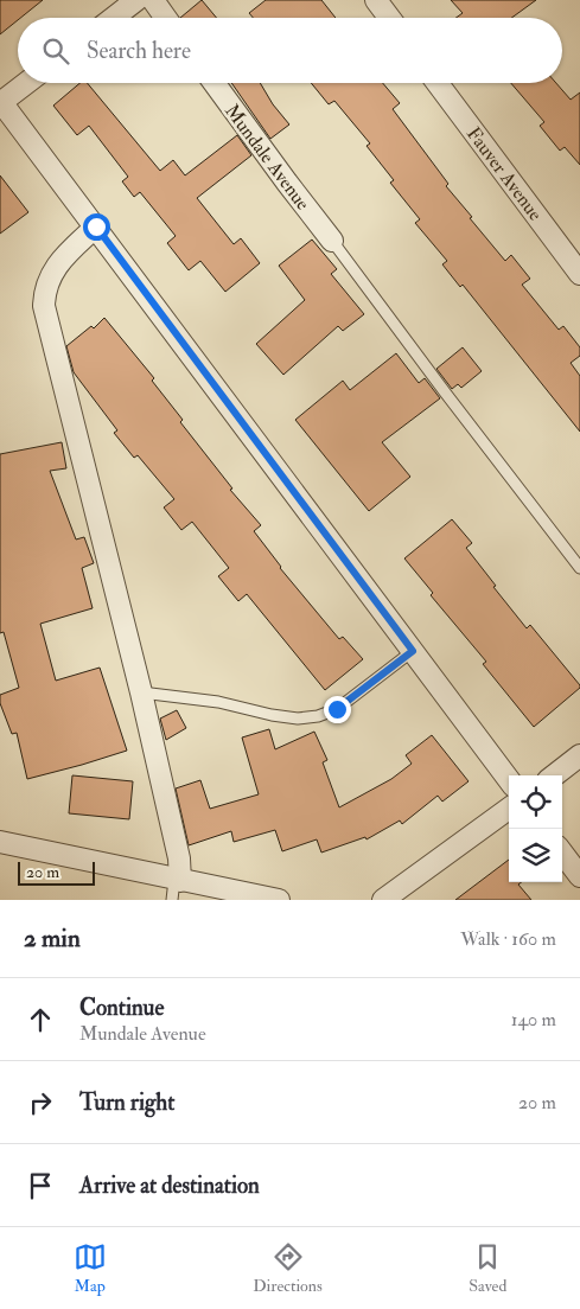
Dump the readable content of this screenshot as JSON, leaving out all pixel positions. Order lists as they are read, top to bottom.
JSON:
{
  "streets": {
    "street": ["Mundale Avenue", "Fauver Avenue"]
  },
  "scale_bar": "20 m",
  "page": {
    "search": "Search here",
    "scale": "20 m",
    "heading": ["2 min", "Walk · 160 m"],
    "list": [
      ["Continue", "Mundale Avenue", "140 m"],
      ["Turn right", "20 m"],
      "Arrive at destination"
    ],
    "nav": ["Map", "Directions", "Saved"]
  }
}
